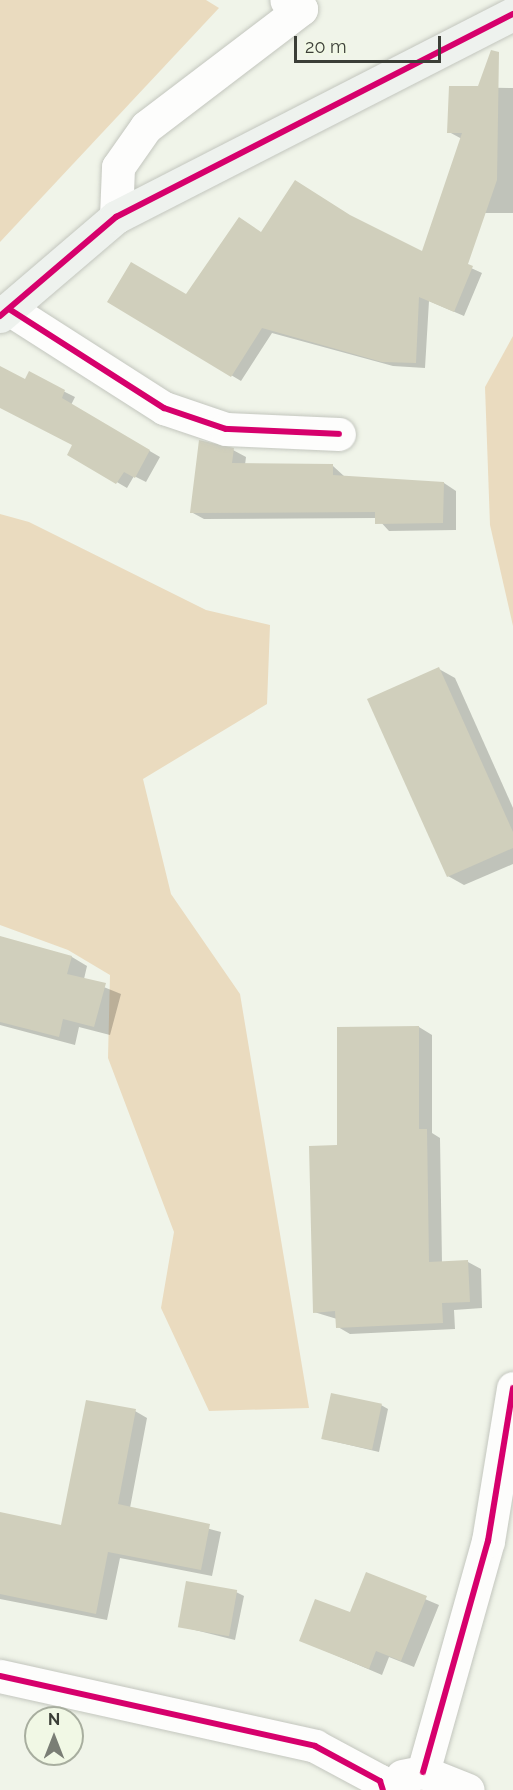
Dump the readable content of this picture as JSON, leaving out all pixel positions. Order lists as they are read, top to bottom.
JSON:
{
  "scale_bar": "20 m",
  "north": "top"
}
